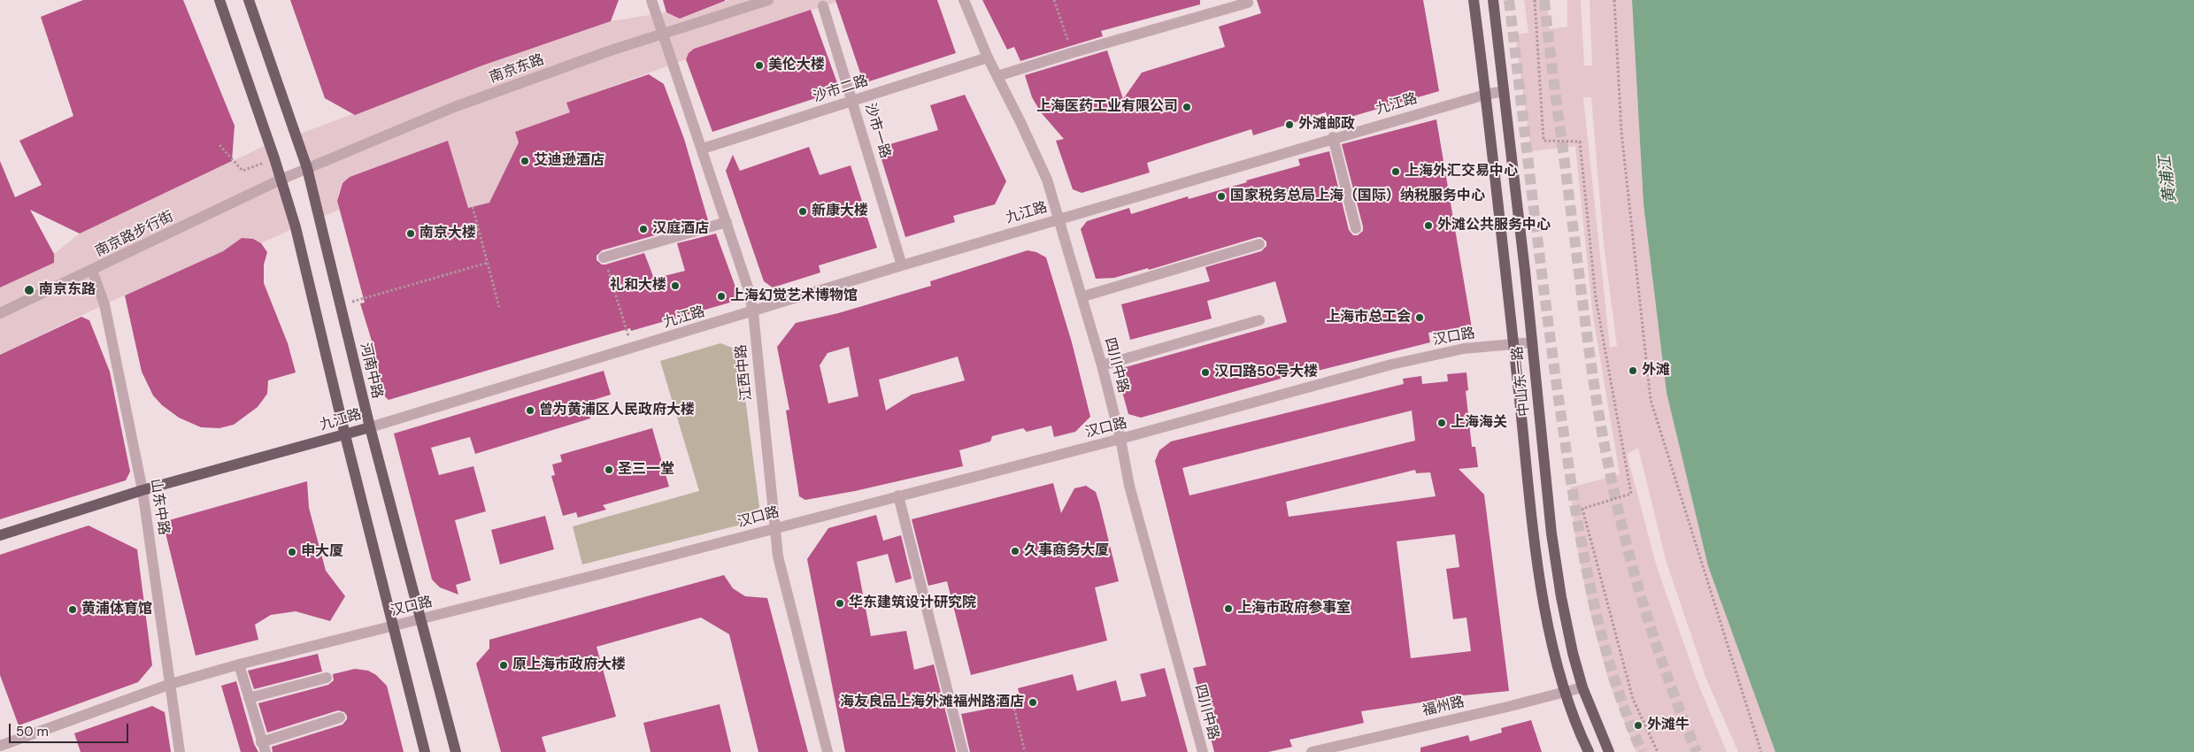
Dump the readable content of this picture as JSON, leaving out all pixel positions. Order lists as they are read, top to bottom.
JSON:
{
  "streets": {
    "main road": ["九江路", "河南中路", "中山东一路"],
    "street": [
      "南京东路",
      "沙市二路",
      "沙市一路",
      "南京路步行街",
      "汉口路",
      "四川中路",
      "江西中路",
      "山东中路",
      "福州路"
    ]
  },
  "crossings": [
    ["南京东路", "南京路步行街"],
    ["南京东路", "河南中路"],
    ["南京东路", "江西中路"],
    ["沙市二路", "沙市一路"],
    ["沙市二路", "四川中路"],
    ["沙市二路", "江西中路"],
    ["九江路", "沙市一路"],
    ["九江路", "四川中路"],
    ["九江路", "河南中路"],
    ["九江路", "江西中路"],
    ["九江路", "中山东一路"],
    ["九江路", "山东中路"],
    ["南京路步行街", "山东中路"],
    ["汉口路", "四川中路"],
    ["汉口路", "河南中路"],
    ["汉口路", "江西中路"],
    ["汉口路", "中山东一路"],
    ["汉口路", "山东中路"],
    ["中山东一路", "福州路"]
  ],
  "water": ["黄浦江"],
  "places": [
    "美伦大楼",
    "上海医药工业有限公司",
    "外滩邮政",
    "艾迪逊酒店",
    "上海外汇交易中心",
    "国家税务总局上海（国际）纳税服务中心",
    "新康大楼",
    "外滩公共服务中心",
    "汉庭酒店",
    "南京大楼",
    "礼和大楼",
    "南京东路",
    "上海幻觉艺术博物馆",
    "上海市总工会",
    "外滩",
    "汉口路50号大楼",
    "曾为黄浦区人民政府大楼",
    "上海海关",
    "圣三一堂",
    "久事商务大厦",
    "申大厦",
    "华东建筑设计研究院",
    "上海市政府参事室",
    "黄浦体育馆",
    "原上海市政府大楼",
    "海友良品上海外滩福州路酒店",
    "外滩牛"
  ],
  "scale_bar": "50 m"
}
